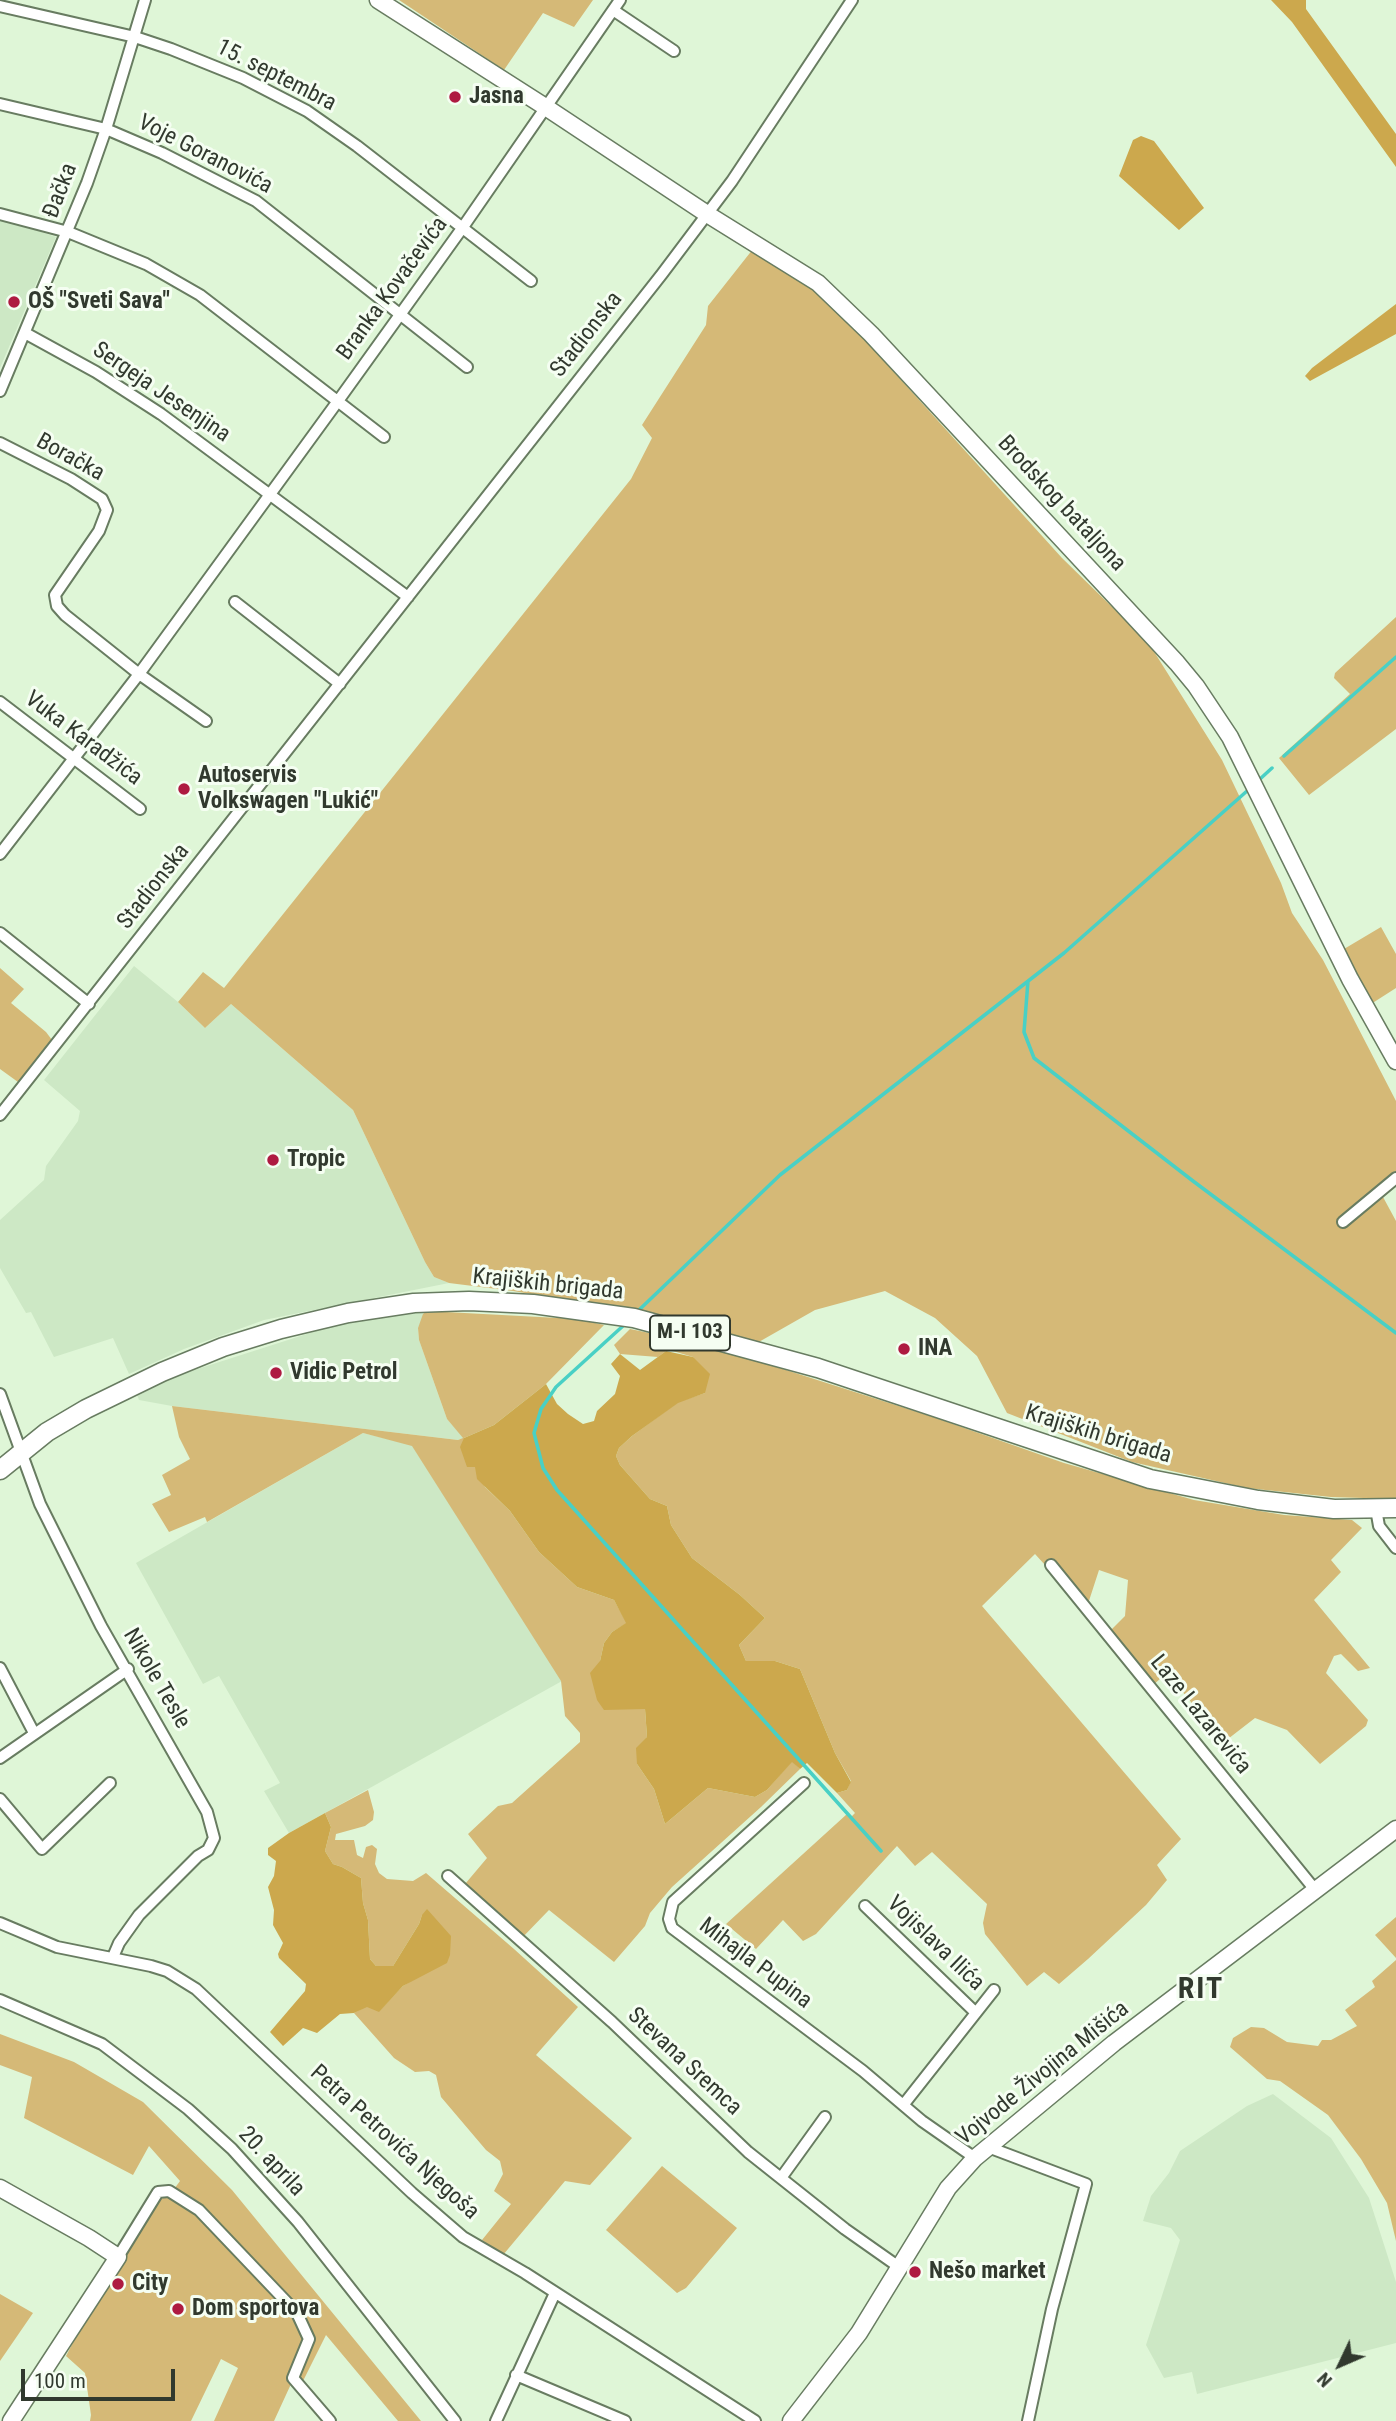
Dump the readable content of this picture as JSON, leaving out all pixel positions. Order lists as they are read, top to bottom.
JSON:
{
  "streets": {
    "main road": ["Krajiških brigada", "M-I 103"],
    "street": [
      "15. septembra",
      "Voje Goranovića",
      "Đačka",
      "Branka Kovačevića",
      "Stadionska",
      "Sergeja Jesenjina",
      "Boračka",
      "Brodskog bataljona",
      "Vuka Karadžića",
      "Nikole Tesle",
      "Laze Lazarevića",
      "Vojislava Ilića",
      "Mihajla Pupina",
      "Stevana Sremca",
      "Vojvode Živojina Mišića",
      "Petra Petrovića Njegoša",
      "20. aprila"
    ]
  },
  "crossings": [
    ["15. septembra", "Đačka"],
    ["15. septembra", "Branka Kovačevića"],
    ["Voje Goranovića", "Đačka"],
    ["Voje Goranovića", "Branka Kovačevića"],
    ["Đačka", "Sergeja Jesenjina"],
    ["Branka Kovačevića", "Sergeja Jesenjina"],
    ["Branka Kovačevića", "Boračka"],
    ["Branka Kovačevića", "Brodskog bataljona"],
    ["Branka Kovačevića", "Vuka Karadžića"],
    ["Stadionska", "Brodskog bataljona"],
    ["Krajiških brigada", "Nikole Tesle"],
    ["Nikole Tesle", "Petra Petrovića Njegoša"],
    ["Laze Lazarevića", "Vojvode Živojina Mišića"],
    ["Mihajla Pupina", "Vojvode Živojina Mišića"],
    ["Stevana Sremca", "Vojvode Živojina Mišića"]
  ],
  "districts": ["RIT"],
  "places": [
    "Jasna",
    "OŠ \"Sveti Sava\"",
    "Autoservis Volkswagen \"Lukić\"",
    "Tropic",
    "INA",
    "Vidic Petrol",
    "Nešo market",
    "City",
    "Dom sportova"
  ],
  "scale_bar": "100 m",
  "north": "bottom left"
}
